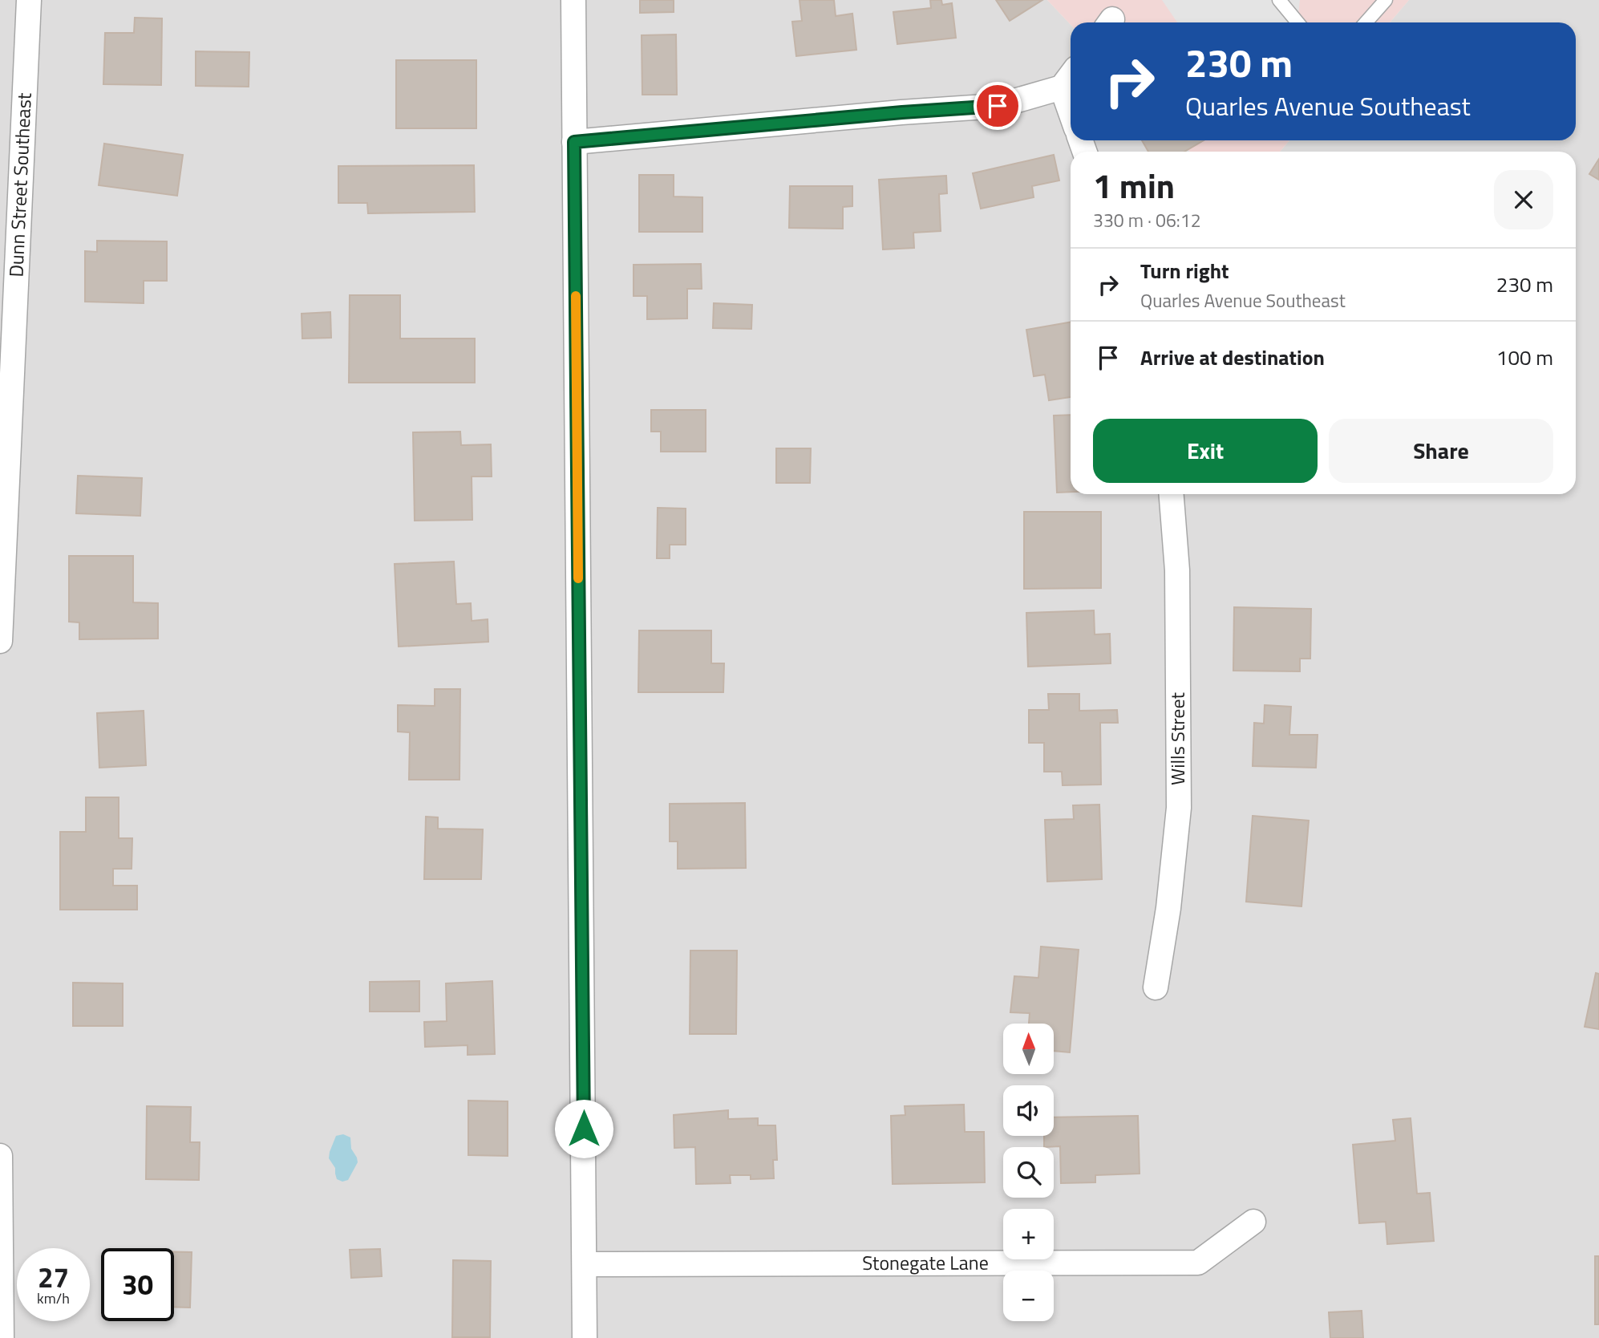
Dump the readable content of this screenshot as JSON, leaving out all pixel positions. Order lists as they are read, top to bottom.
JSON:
{
  "streets": {
    "street": ["Dunn Street Southeast", "Wills Street", "Stonegate Lane"]
  },
  "north": "top",
  "page": {
    "turn": ["230 m", "Quarles Avenue Southeast"],
    "heading": ["1 min", "330 m · 06:12"],
    "list": [
      {
        "name": "Turn right",
        "note": "Quarles Avenue Southeast",
        "value": "230 m"
      },
      {
        "name": "Arrive at destination",
        "value": "100 m"
      }
    ],
    "buttons": ["Exit", "Share"],
    "map_buttons": ["+", "−"],
    "speed": "27 km/h",
    "limit": "30"
  }
}
